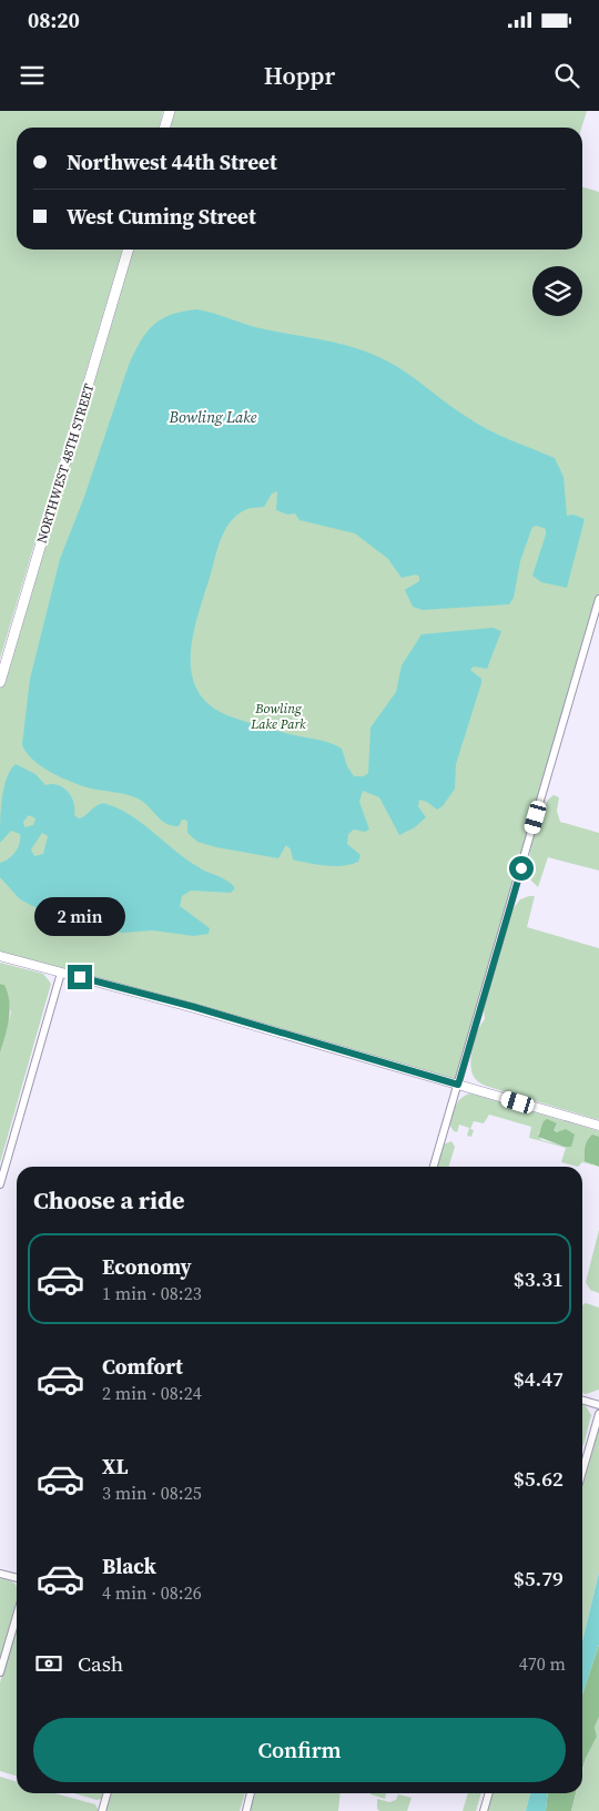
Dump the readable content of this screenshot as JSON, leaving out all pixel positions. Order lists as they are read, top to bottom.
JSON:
{
  "streets": {
    "main road": ["NORTHWEST 48TH STREET"]
  },
  "water": ["Bowling Lake"],
  "parks": ["Bowling Lake Park"],
  "page": {
    "status": "08:20",
    "header": "Hoppr",
    "banner": ["Northwest 44th Street", "West Cuming Street"],
    "bubble": "2 min",
    "heading": "Choose a ride",
    "list": [
      {
        "name": "Economy",
        "note": "1 min · 08:23",
        "value": "$3.31"
      },
      {
        "name": "Comfort",
        "note": "2 min · 08:24",
        "value": "$4.47"
      },
      {
        "name": "XL",
        "note": "3 min · 08:25",
        "value": "$5.62"
      },
      {
        "name": "Black",
        "note": "4 min · 08:26",
        "value": "$5.79"
      }
    ],
    "pay": ["Cash", "470 m"],
    "buttons": "Confirm"
  }
}
